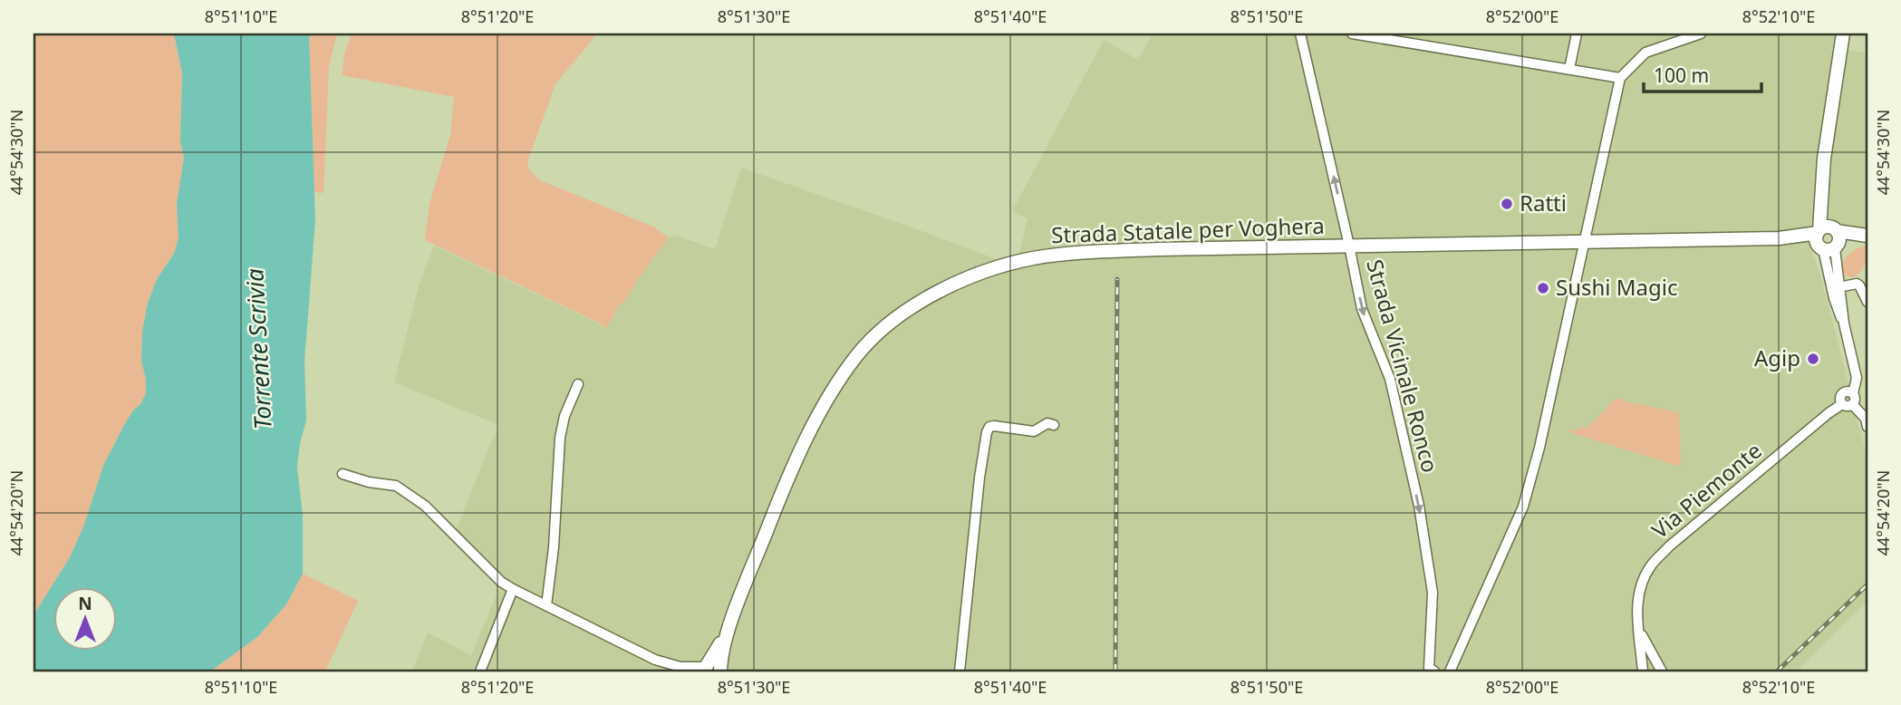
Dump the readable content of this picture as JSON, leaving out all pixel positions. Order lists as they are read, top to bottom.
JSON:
{
  "streets": {
    "main road": ["Strada Statale per Voghera"],
    "street": ["Strada Vicinale Ronco", "Via Piemonte"]
  },
  "crossings": [
    ["Strada Statale per Voghera", "Strada Vicinale Ronco"]
  ],
  "water": ["Torrente Scrivia"],
  "places": ["Ratti", "Sushi Magic", "Agip"],
  "scale_bar": "100 m",
  "north": "top",
  "coordinates": [
    "8°51'10\"E",
    "8°51'20\"E",
    "8°51'30\"E",
    "8°51'40\"E",
    "8°51'50\"E",
    "8°52'00\"E",
    "8°52'10\"E",
    "44°54'30\"N",
    "44°54'20\"N"
  ]
}
